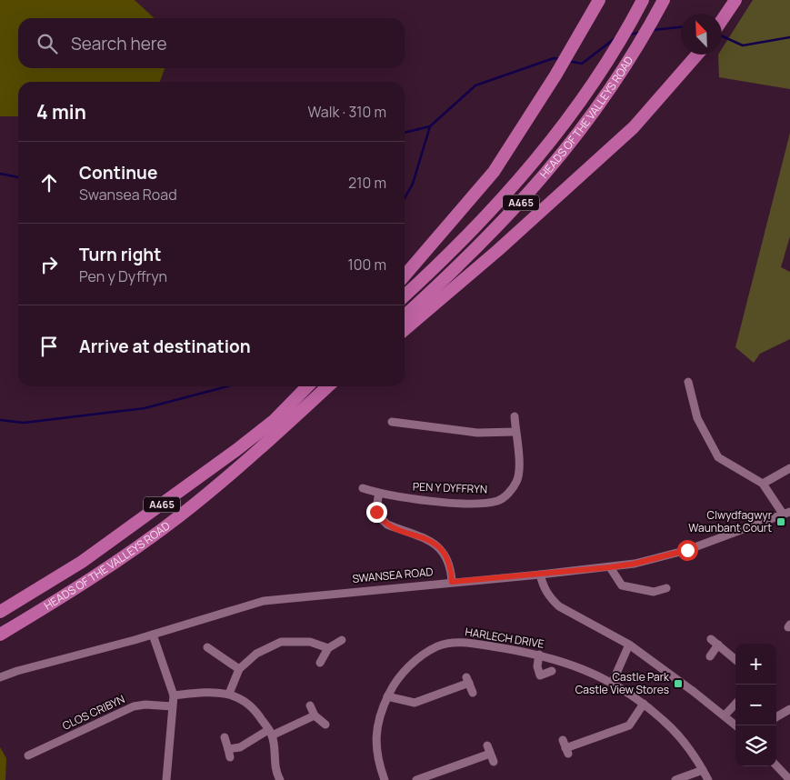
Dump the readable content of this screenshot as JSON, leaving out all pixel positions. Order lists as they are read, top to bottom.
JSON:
{
  "streets": {
    "highway": ["HEADS OF THE VALLEYS ROAD", "A465"],
    "street": [
      "PEN Y DYFFRYN",
      "SWANSEA ROAD",
      "HARLECH DRIVE",
      "CLOS CRIBYN"
    ]
  },
  "places": {
    "transit": ["Clwydfagwyr Waunbant Court", "Castle Park Castle View Stores"]
  },
  "north": "top left",
  "page": {
    "search": "Search here",
    "heading": ["4 min", "Walk · 310 m"],
    "list": [
      ["Continue", "Swansea Road", "210 m"],
      ["Turn right", "Pen y Dyffryn", "100 m"],
      "Arrive at destination"
    ],
    "map_buttons": ["+", "−"]
  }
}
